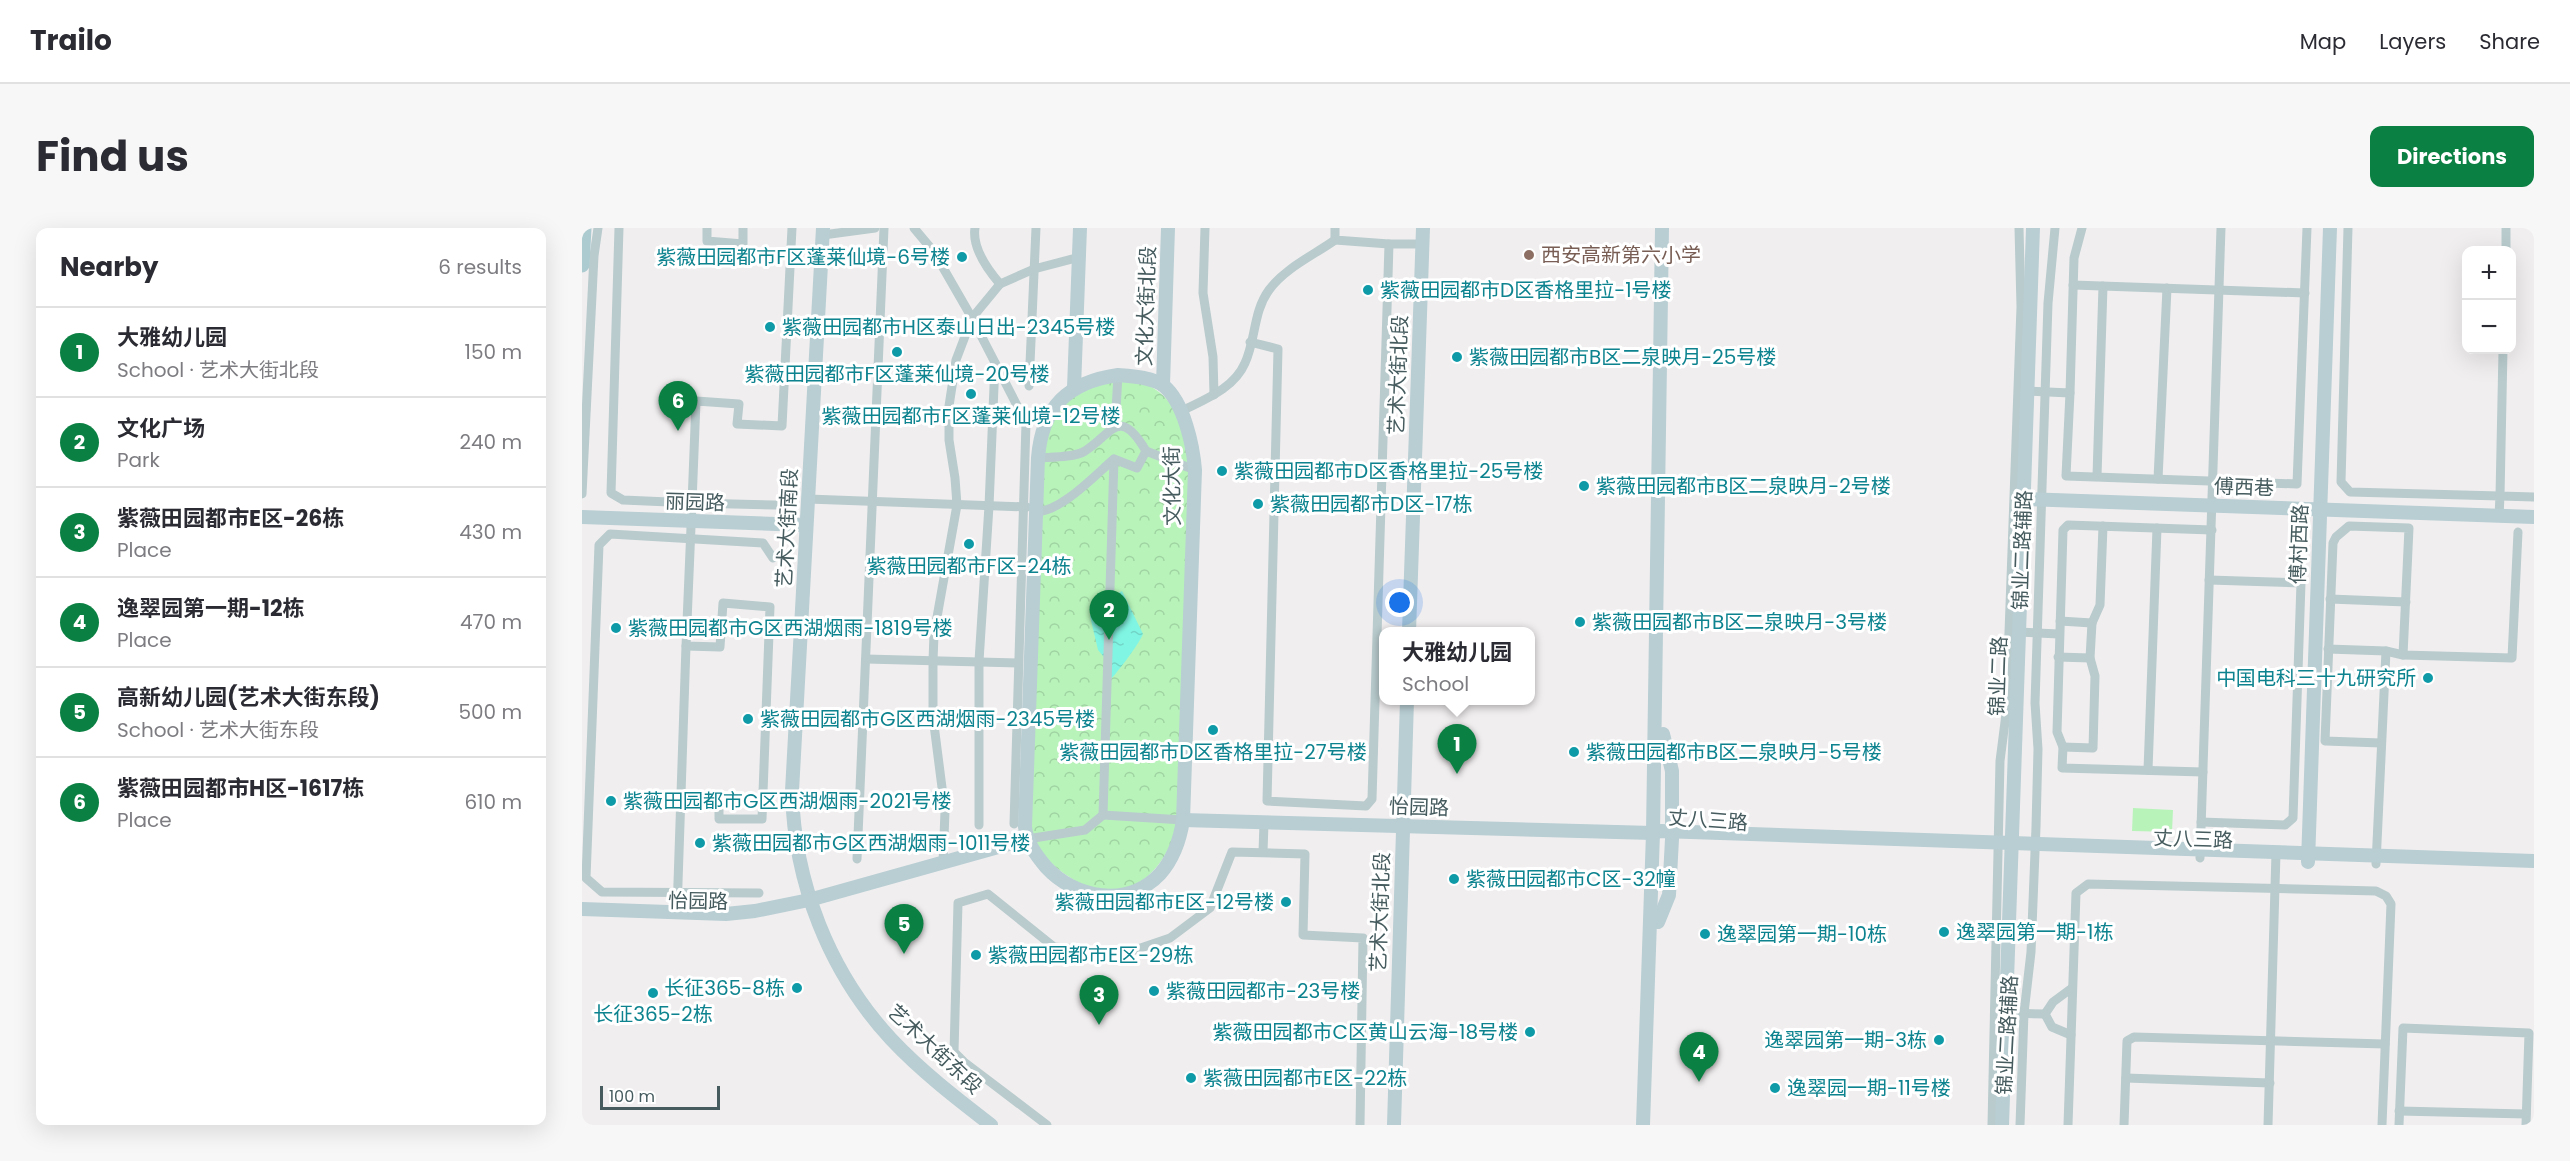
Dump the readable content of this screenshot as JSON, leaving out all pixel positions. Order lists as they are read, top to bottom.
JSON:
{
  "streets": {
    "street": [
      "文化大街北段",
      "艺术大街北段",
      "文化大街",
      "傅西巷",
      "丽园路",
      "艺术大街南段",
      "傅村西路",
      "锦业二路辅路",
      "锦业二路",
      "怡园路",
      "丈八三路",
      "艺术大街东段"
    ]
  },
  "crossings": [
    ["文化大街北段", "文化大街"],
    ["艺术大街北段", "怡园路"],
    ["文化大街", "怡园路"],
    ["傅西巷", "傅村西路"],
    ["傅西巷", "锦业二路"],
    ["丽园路", "艺术大街南段"],
    ["艺术大街南段", "怡园路"],
    ["艺术大街南段", "艺术大街东段"],
    ["傅村西路", "丈八三路"],
    ["锦业二路辅路", "锦业二路"],
    ["锦业二路辅路", "丈八三路"],
    ["锦业二路", "丈八三路"],
    ["怡园路", "丈八三路"],
    ["怡园路", "艺术大街东段"]
  ],
  "places": [
    "西安高新第六小学",
    "紫薇田园都市F区蓬莱仙境-6号楼",
    "紫薇田园都市D区香格里拉-1号楼",
    "紫薇田园都市H区泰山日出-2345号楼",
    "紫薇田园都市F区蓬莱仙境-20号楼",
    "紫薇田园都市B区二泉映月-25号楼",
    "紫薇田园都市F区蓬莱仙境-12号楼",
    "紫薇田园都市D区香格里拉-25号楼",
    "紫薇田园都市B区二泉映月-2号楼",
    "紫薇田园都市D区-17栋",
    "紫薇田园都市F区-24栋",
    "紫薇田园都市B区二泉映月-3号楼",
    "紫薇田园都市G区西湖烟雨-1819号楼",
    "中国电科三十九研究所",
    "紫薇田园都市G区西湖烟雨-2345号楼",
    "紫薇田园都市D区香格里拉-27号楼",
    "紫薇田园都市B区二泉映月-5号楼",
    "紫薇田园都市G区西湖烟雨-2021号楼",
    "紫薇田园都市G区西湖烟雨-1011号楼",
    "紫薇田园都市C区-32幢",
    "紫薇田园都市E区-12号楼",
    "逸翠园第一期-1栋",
    "逸翠园第一期-10栋",
    "紫薇田园都市E区-29栋",
    "长征365-8栋",
    "紫薇田园都市-23号楼",
    "长征365-2栋",
    "紫薇田园都市C区黄山云海-18号楼",
    "逸翠园第一期-3栋",
    "紫薇田园都市E区-22栋",
    "逸翠园一期-11号楼"
  ],
  "scale_bar": "100 m",
  "page": {
    "header": "Trailo",
    "nav": ["Map", "Layers", "Share"],
    "title": "Find us",
    "buttons": "Directions",
    "heading": ["Nearby", "6 results"],
    "map_buttons": ["+", "−"],
    "list": [
      {
        "mark": "1",
        "name": "大雅幼儿园",
        "note": "School · 艺术大街北段",
        "value": "150 m"
      },
      {
        "mark": "2",
        "name": "文化广场",
        "note": "Park",
        "value": "240 m"
      },
      {
        "mark": "3",
        "name": "紫薇田园都市E区-26栋",
        "note": "Place",
        "value": "430 m"
      },
      {
        "mark": "4",
        "name": "逸翠园第一期-12栋",
        "note": "Place",
        "value": "470 m"
      },
      {
        "mark": "5",
        "name": "高新幼儿园(艺术大街东段)",
        "note": "School · 艺术大街东段",
        "value": "500 m"
      },
      {
        "mark": "6",
        "name": "紫薇田园都市H区-1617栋",
        "note": "Place",
        "value": "610 m"
      }
    ],
    "pins": [
      "6",
      "2",
      "1",
      "5",
      "3",
      "4"
    ],
    "popup": ["大雅幼儿园", "School"],
    "scale": "100 m"
  }
}
